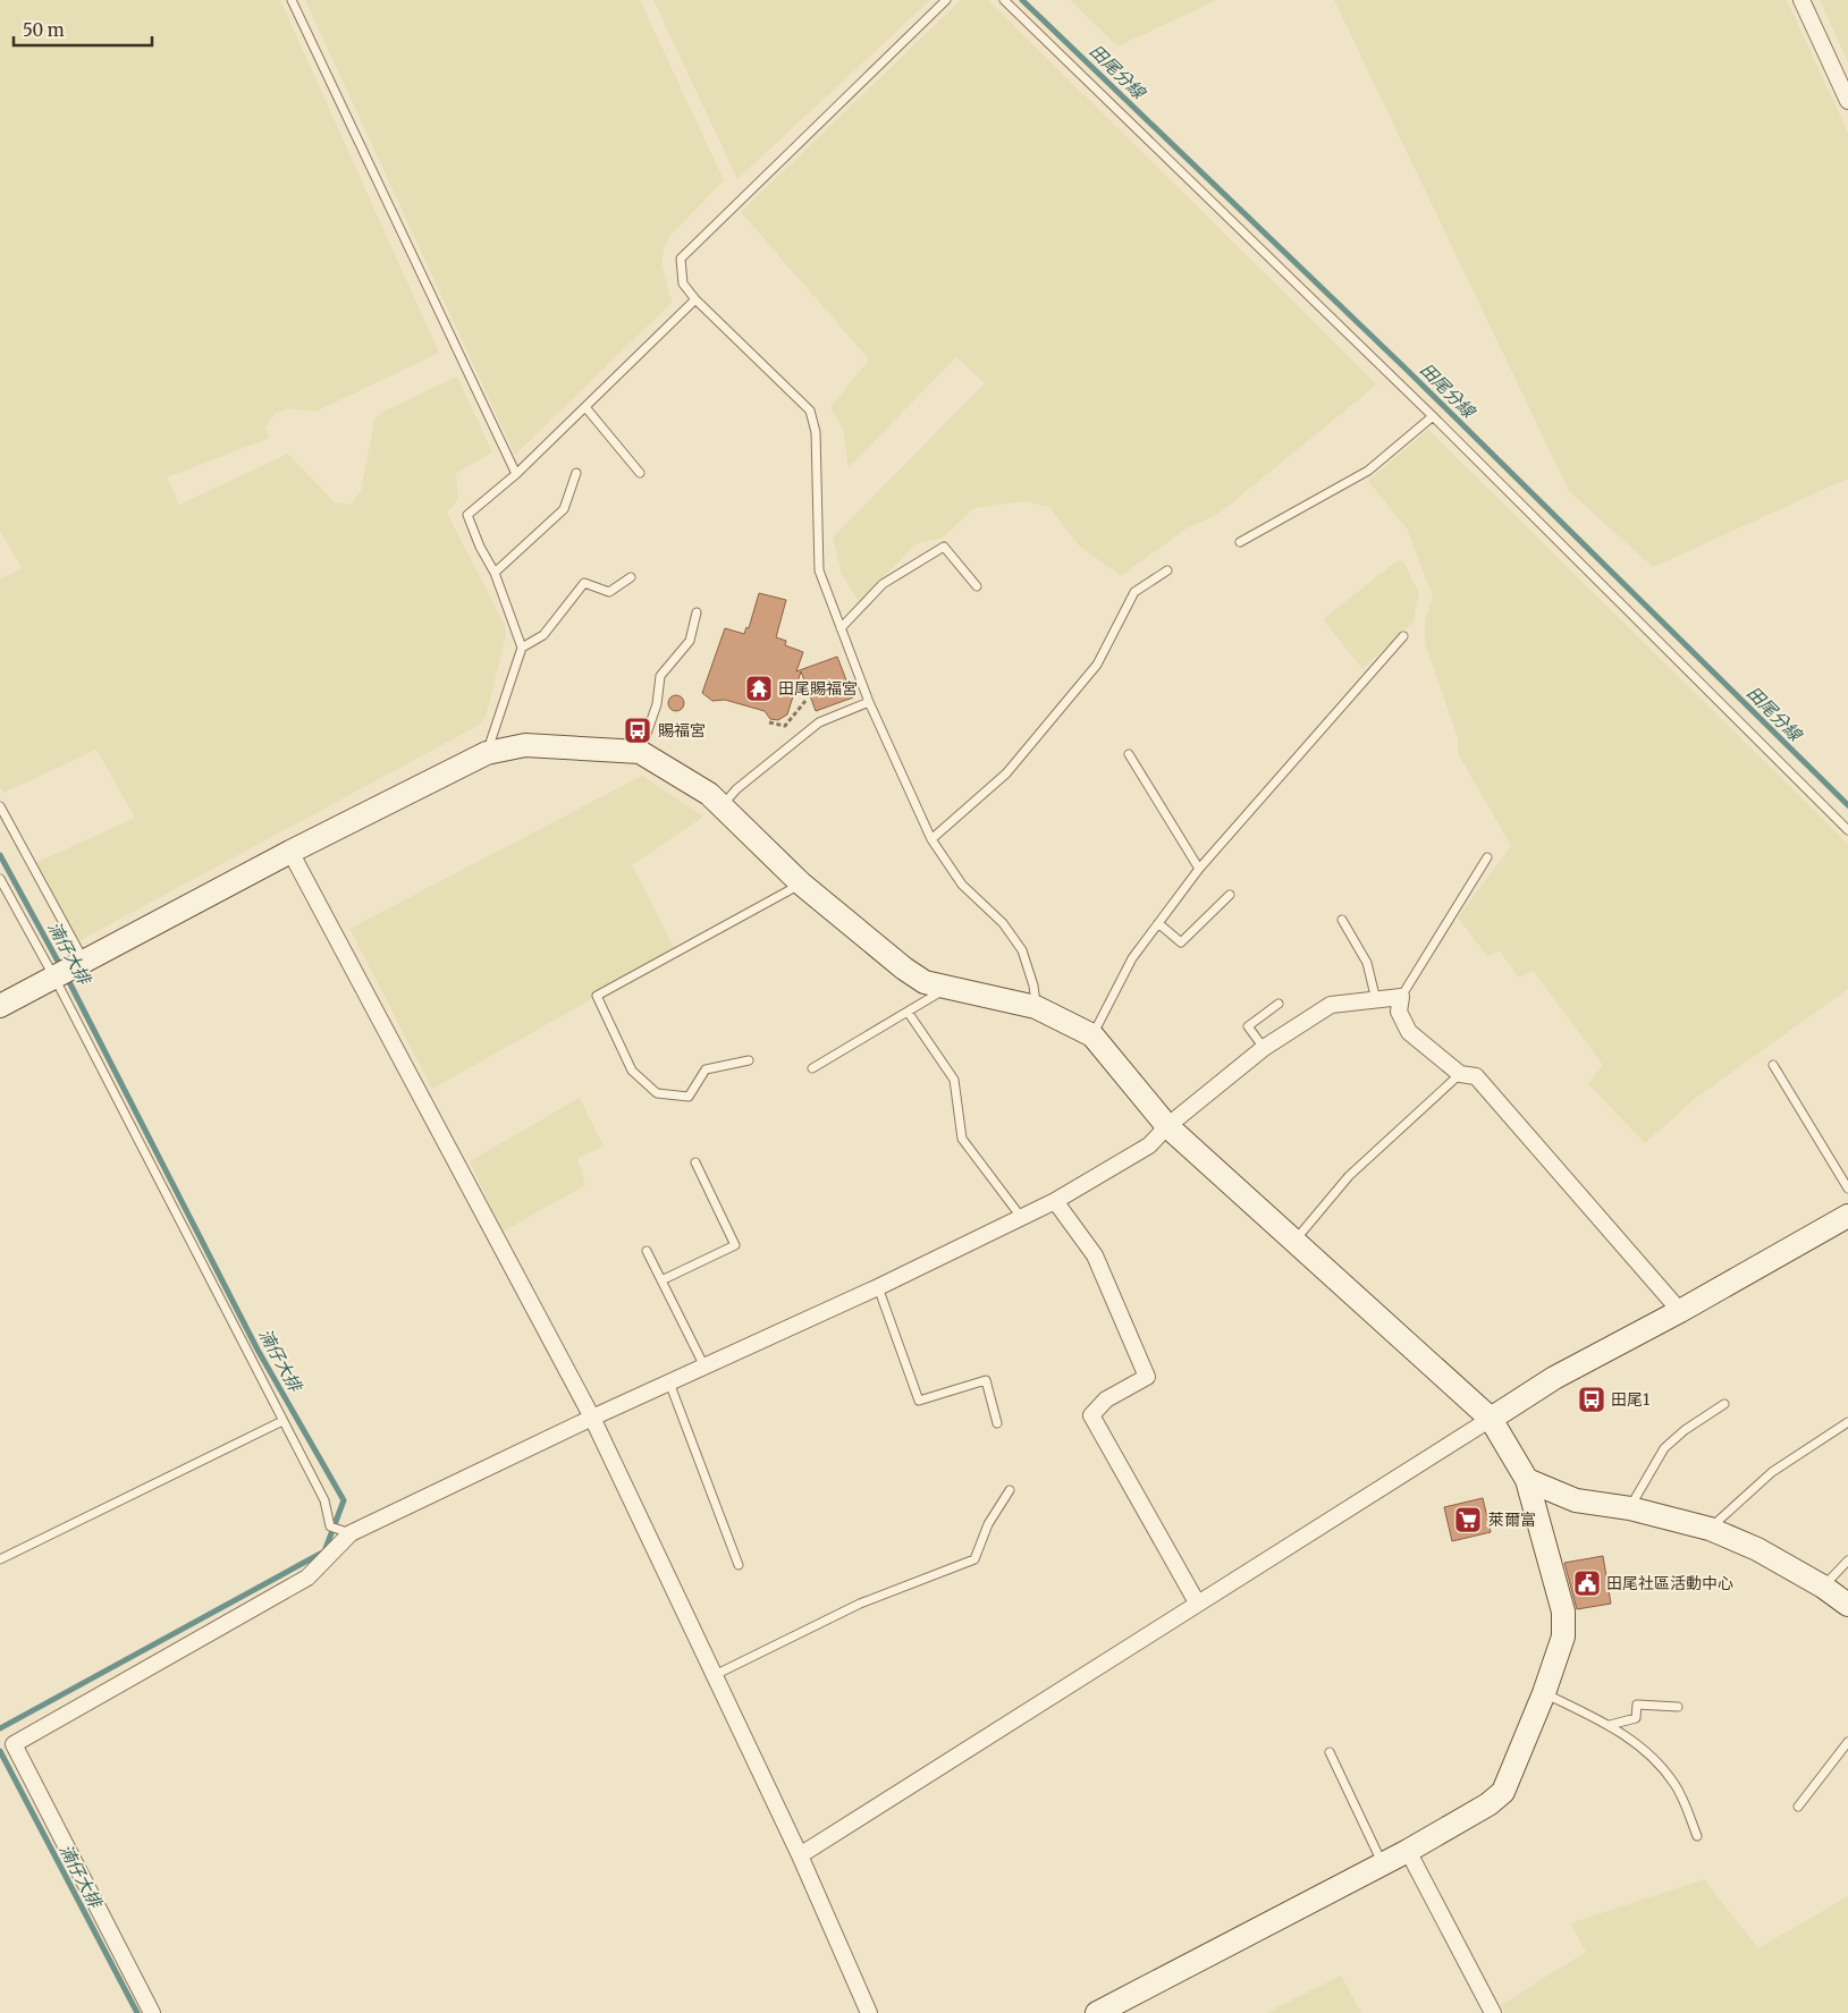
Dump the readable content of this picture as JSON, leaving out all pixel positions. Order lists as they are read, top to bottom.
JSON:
{
  "water": ["田尾分線", "湳仔大排"],
  "places": {
    "temple": ["田尾賜福宮"],
    "bus stop": ["賜福宮", "田尾1"],
    "supermarket": ["萊爾富"],
    "public building": ["田尾社區活動中心"]
  },
  "scale_bar": "50 m"
}
